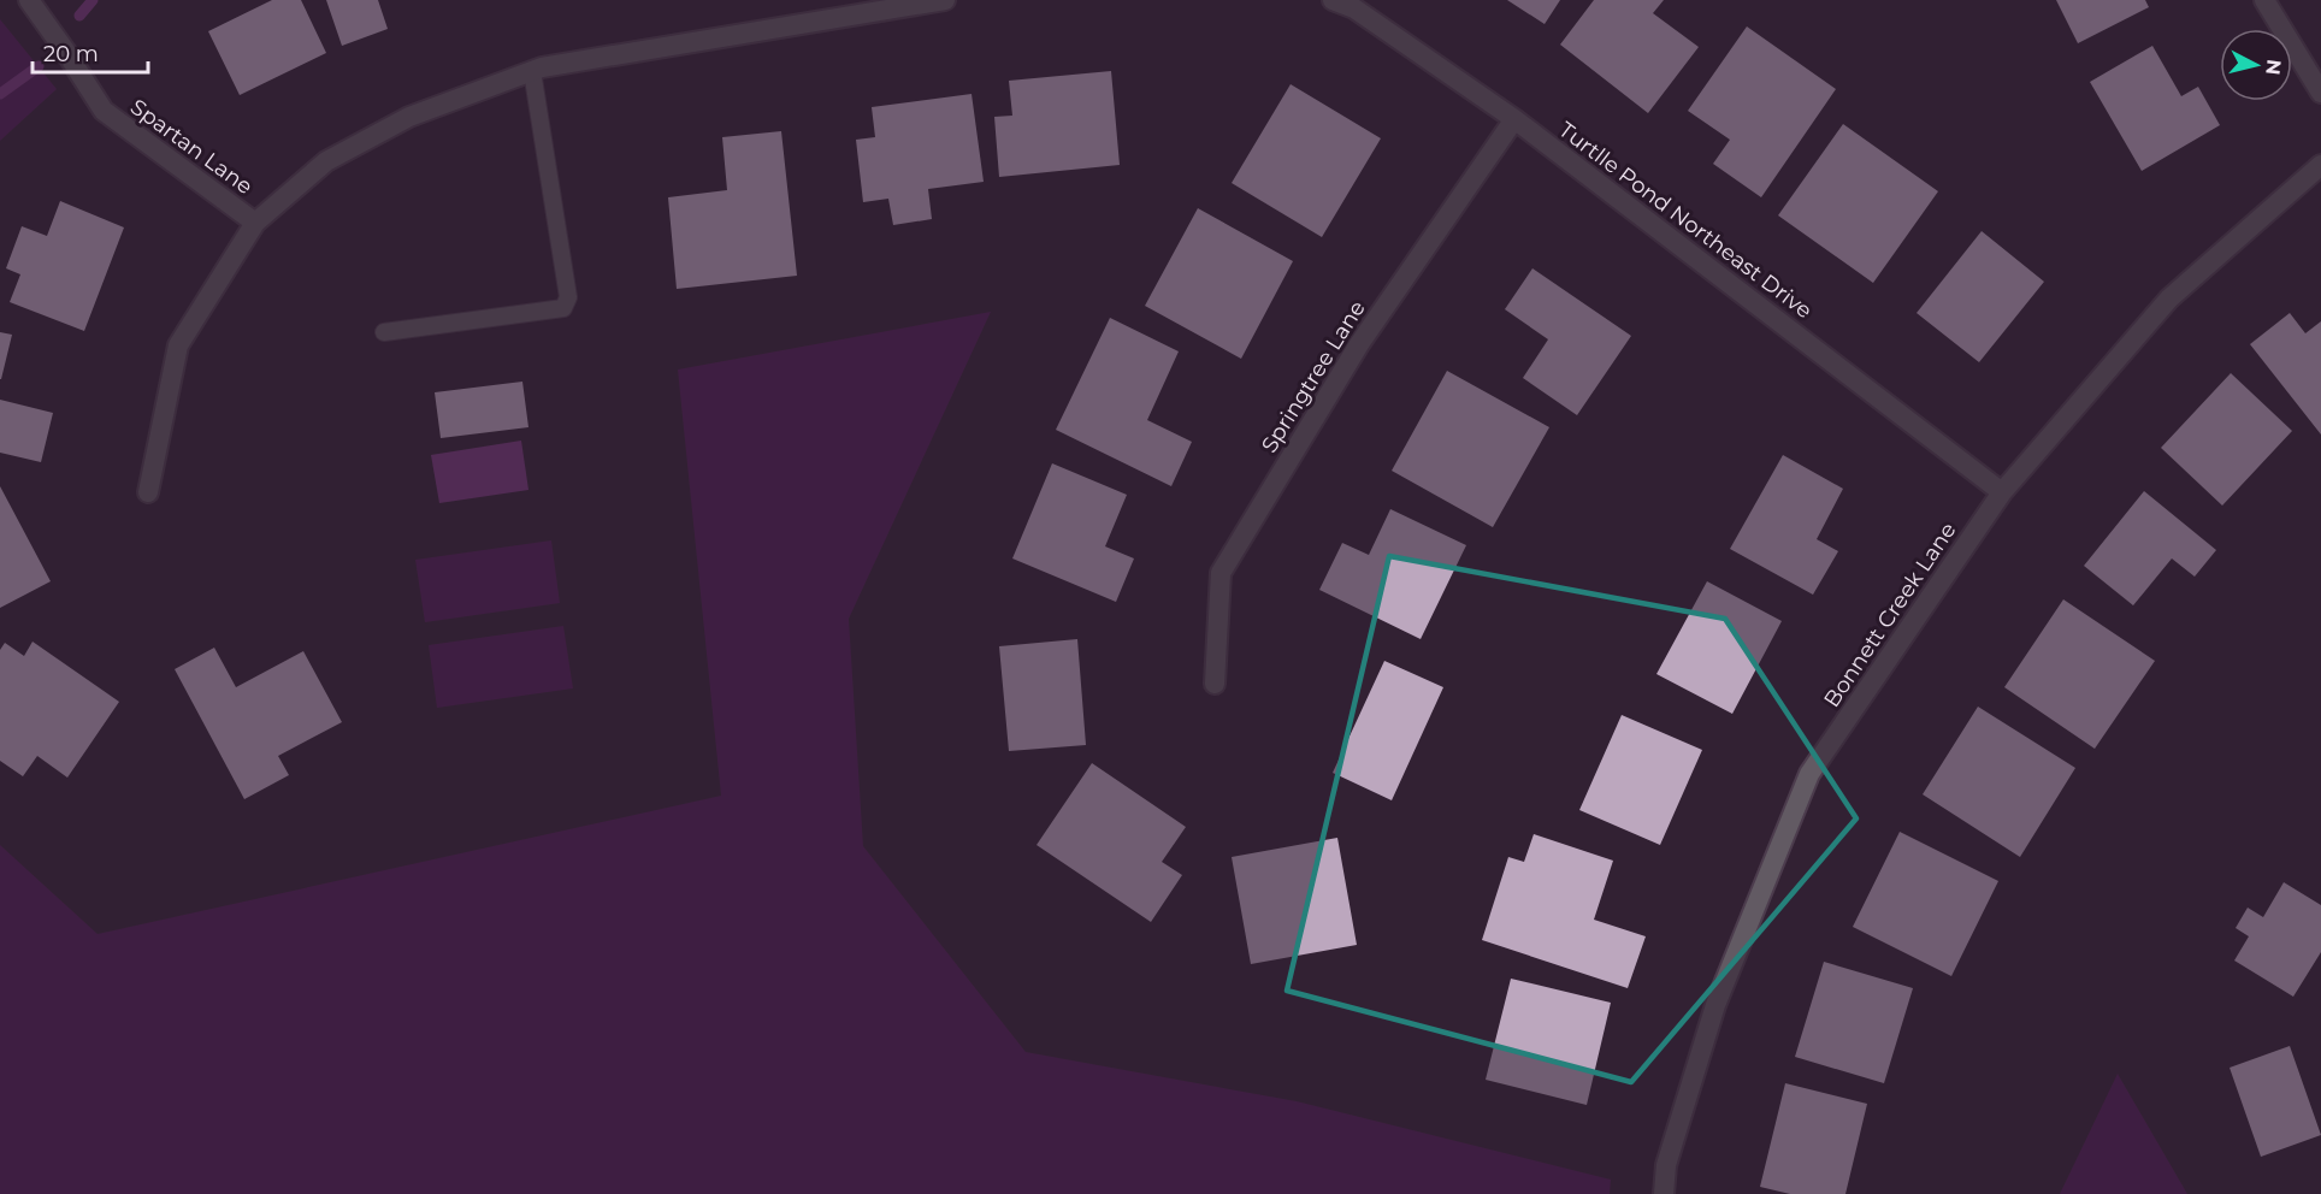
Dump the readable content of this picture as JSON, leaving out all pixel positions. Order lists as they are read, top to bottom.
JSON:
{
  "streets": {
    "street": [
      "Spartan Lane",
      "Turtlle Pond Northeast Drive",
      "Springtree Lane",
      "Bonnett Creek Lane"
    ]
  },
  "crossings": [
    ["Turtlle Pond Northeast Drive", "Springtree Lane"],
    ["Turtlle Pond Northeast Drive", "Bonnett Creek Lane"]
  ],
  "scale_bar": "20 m",
  "north": "right"
}
